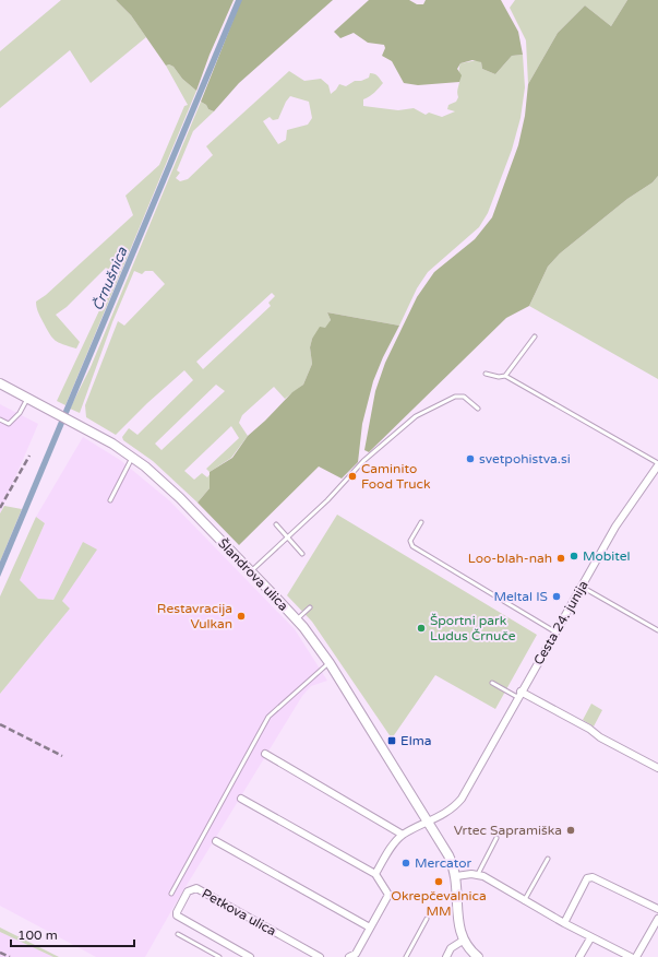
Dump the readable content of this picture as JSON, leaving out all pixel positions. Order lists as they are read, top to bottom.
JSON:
{
  "streets": {
    "street": ["Šlandrova ulica", "Cesta 24. junija", "Petkova ulica"]
  },
  "crossings": [
    ["Šlandrova ulica", "Cesta 24. junija"]
  ],
  "water": ["Črnušnica"],
  "places": {
    "other": [
      "svetpohistva.si",
      "Caminito Food Truck",
      "Mobitel",
      "Loo-blah-nah",
      "Meltal IS",
      "Restavracija Vulkan",
      "Športni park Ludus Črnuče",
      "Vrtec Sapramiška",
      "Mercator",
      "Okrepčevalnica MM"
    ],
    "transit": ["Elma"]
  },
  "scale_bar": "100 m"
}
